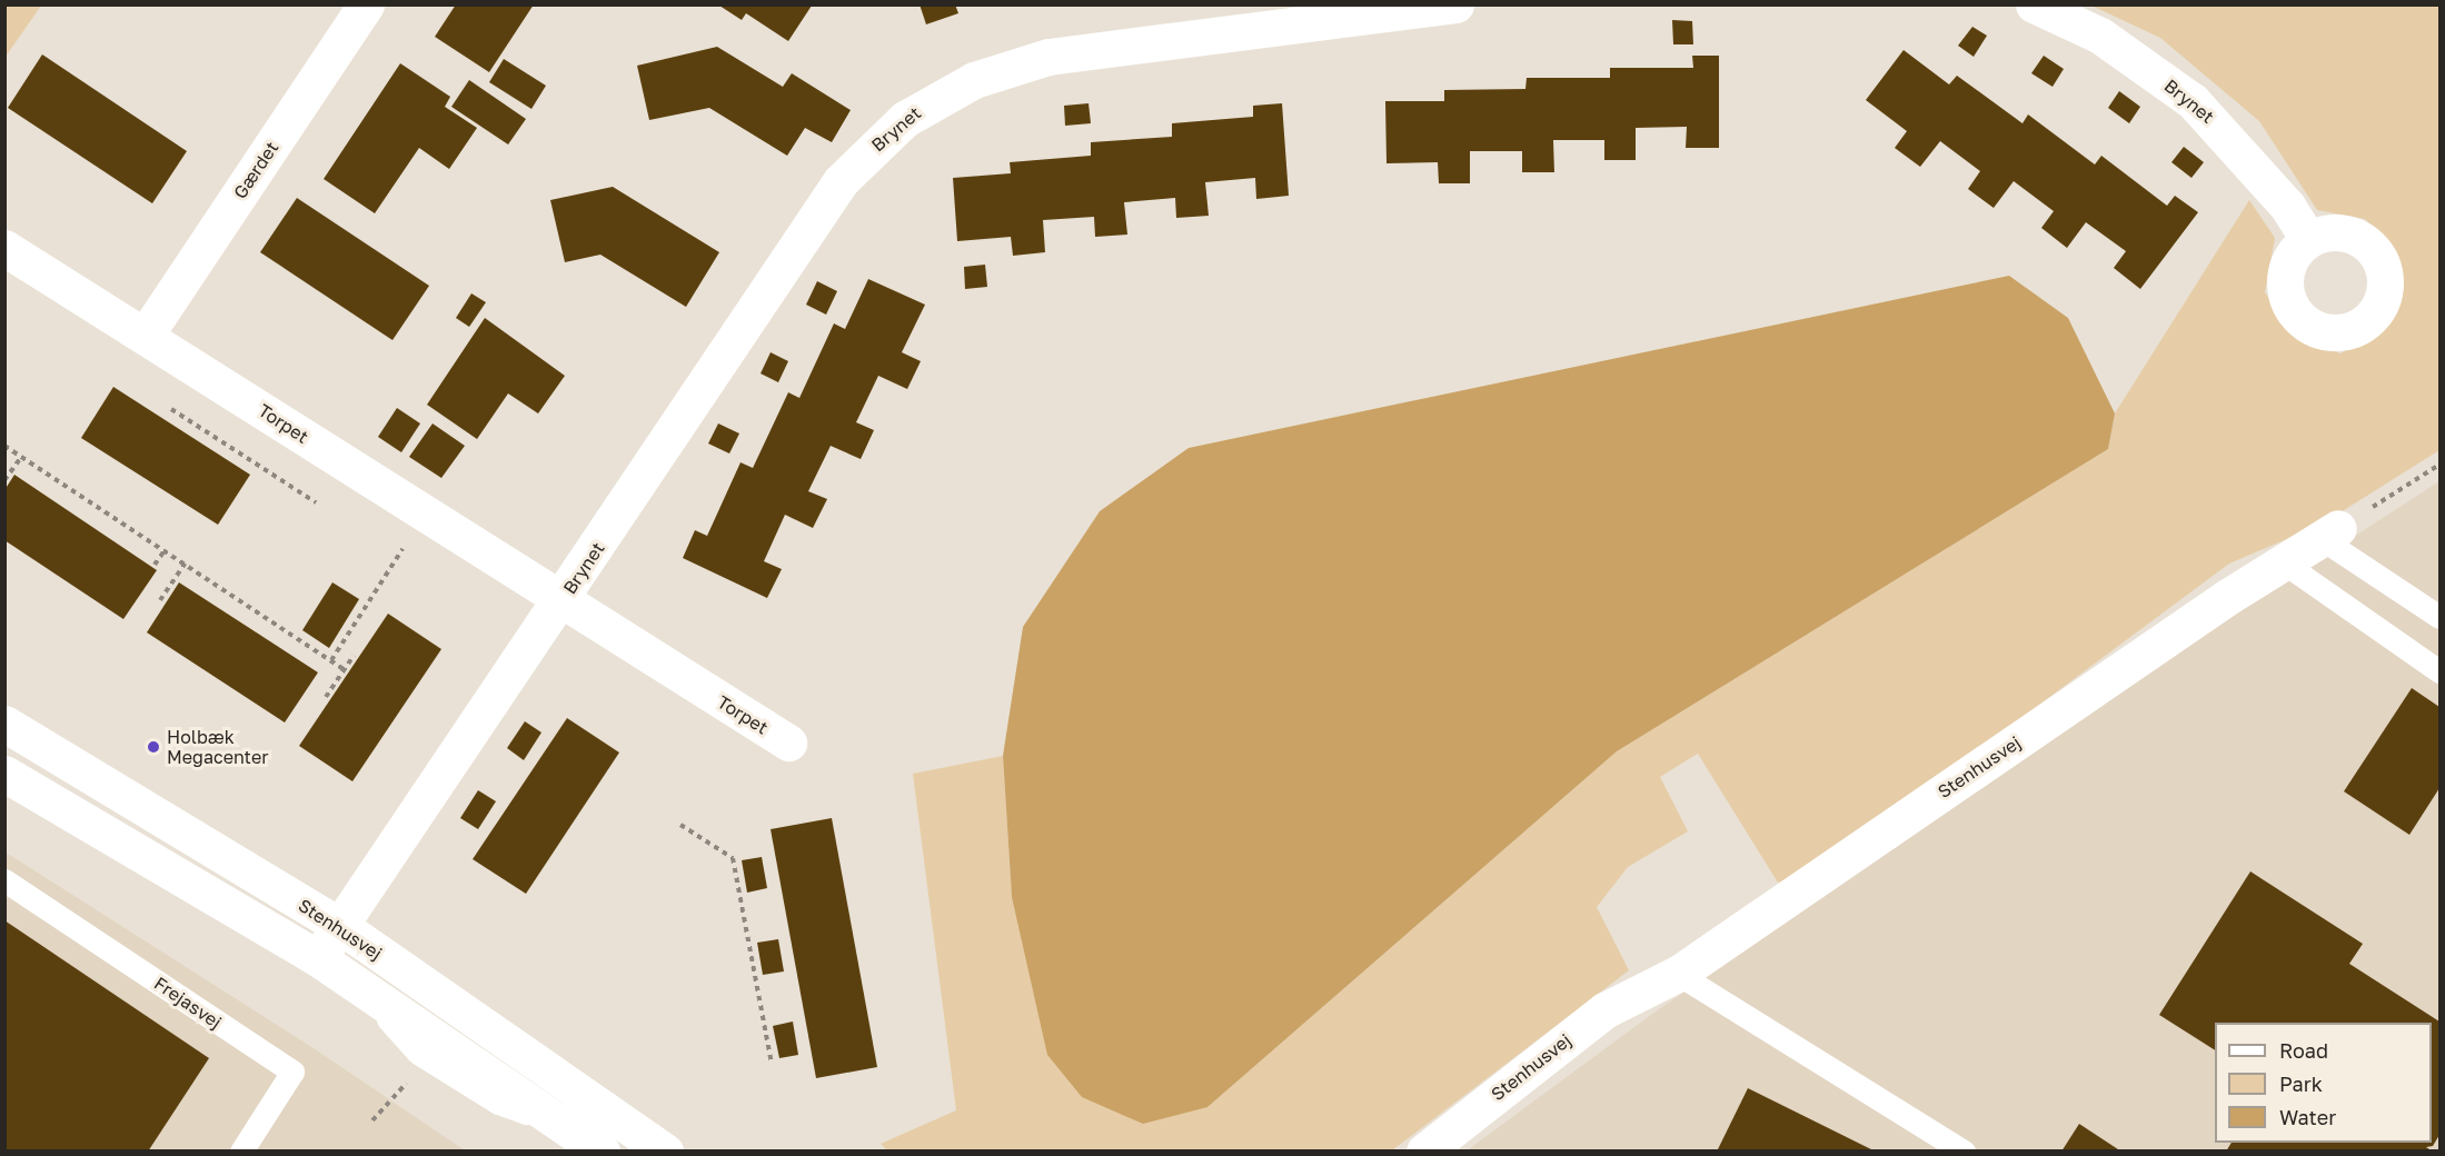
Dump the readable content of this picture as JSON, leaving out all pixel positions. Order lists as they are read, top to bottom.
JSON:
{
  "streets": {
    "street": [
      "Brynet",
      "Gærdet",
      "Torpet",
      "Stenhusvej"
    ],
    "lane": ["Frejasvej"]
  },
  "crossings": [
    ["Brynet", "Torpet"],
    ["Gærdet", "Torpet"]
  ],
  "places": ["Holbæk Megacenter"],
  "legend": ["Road", "Park", "Water"]
}
